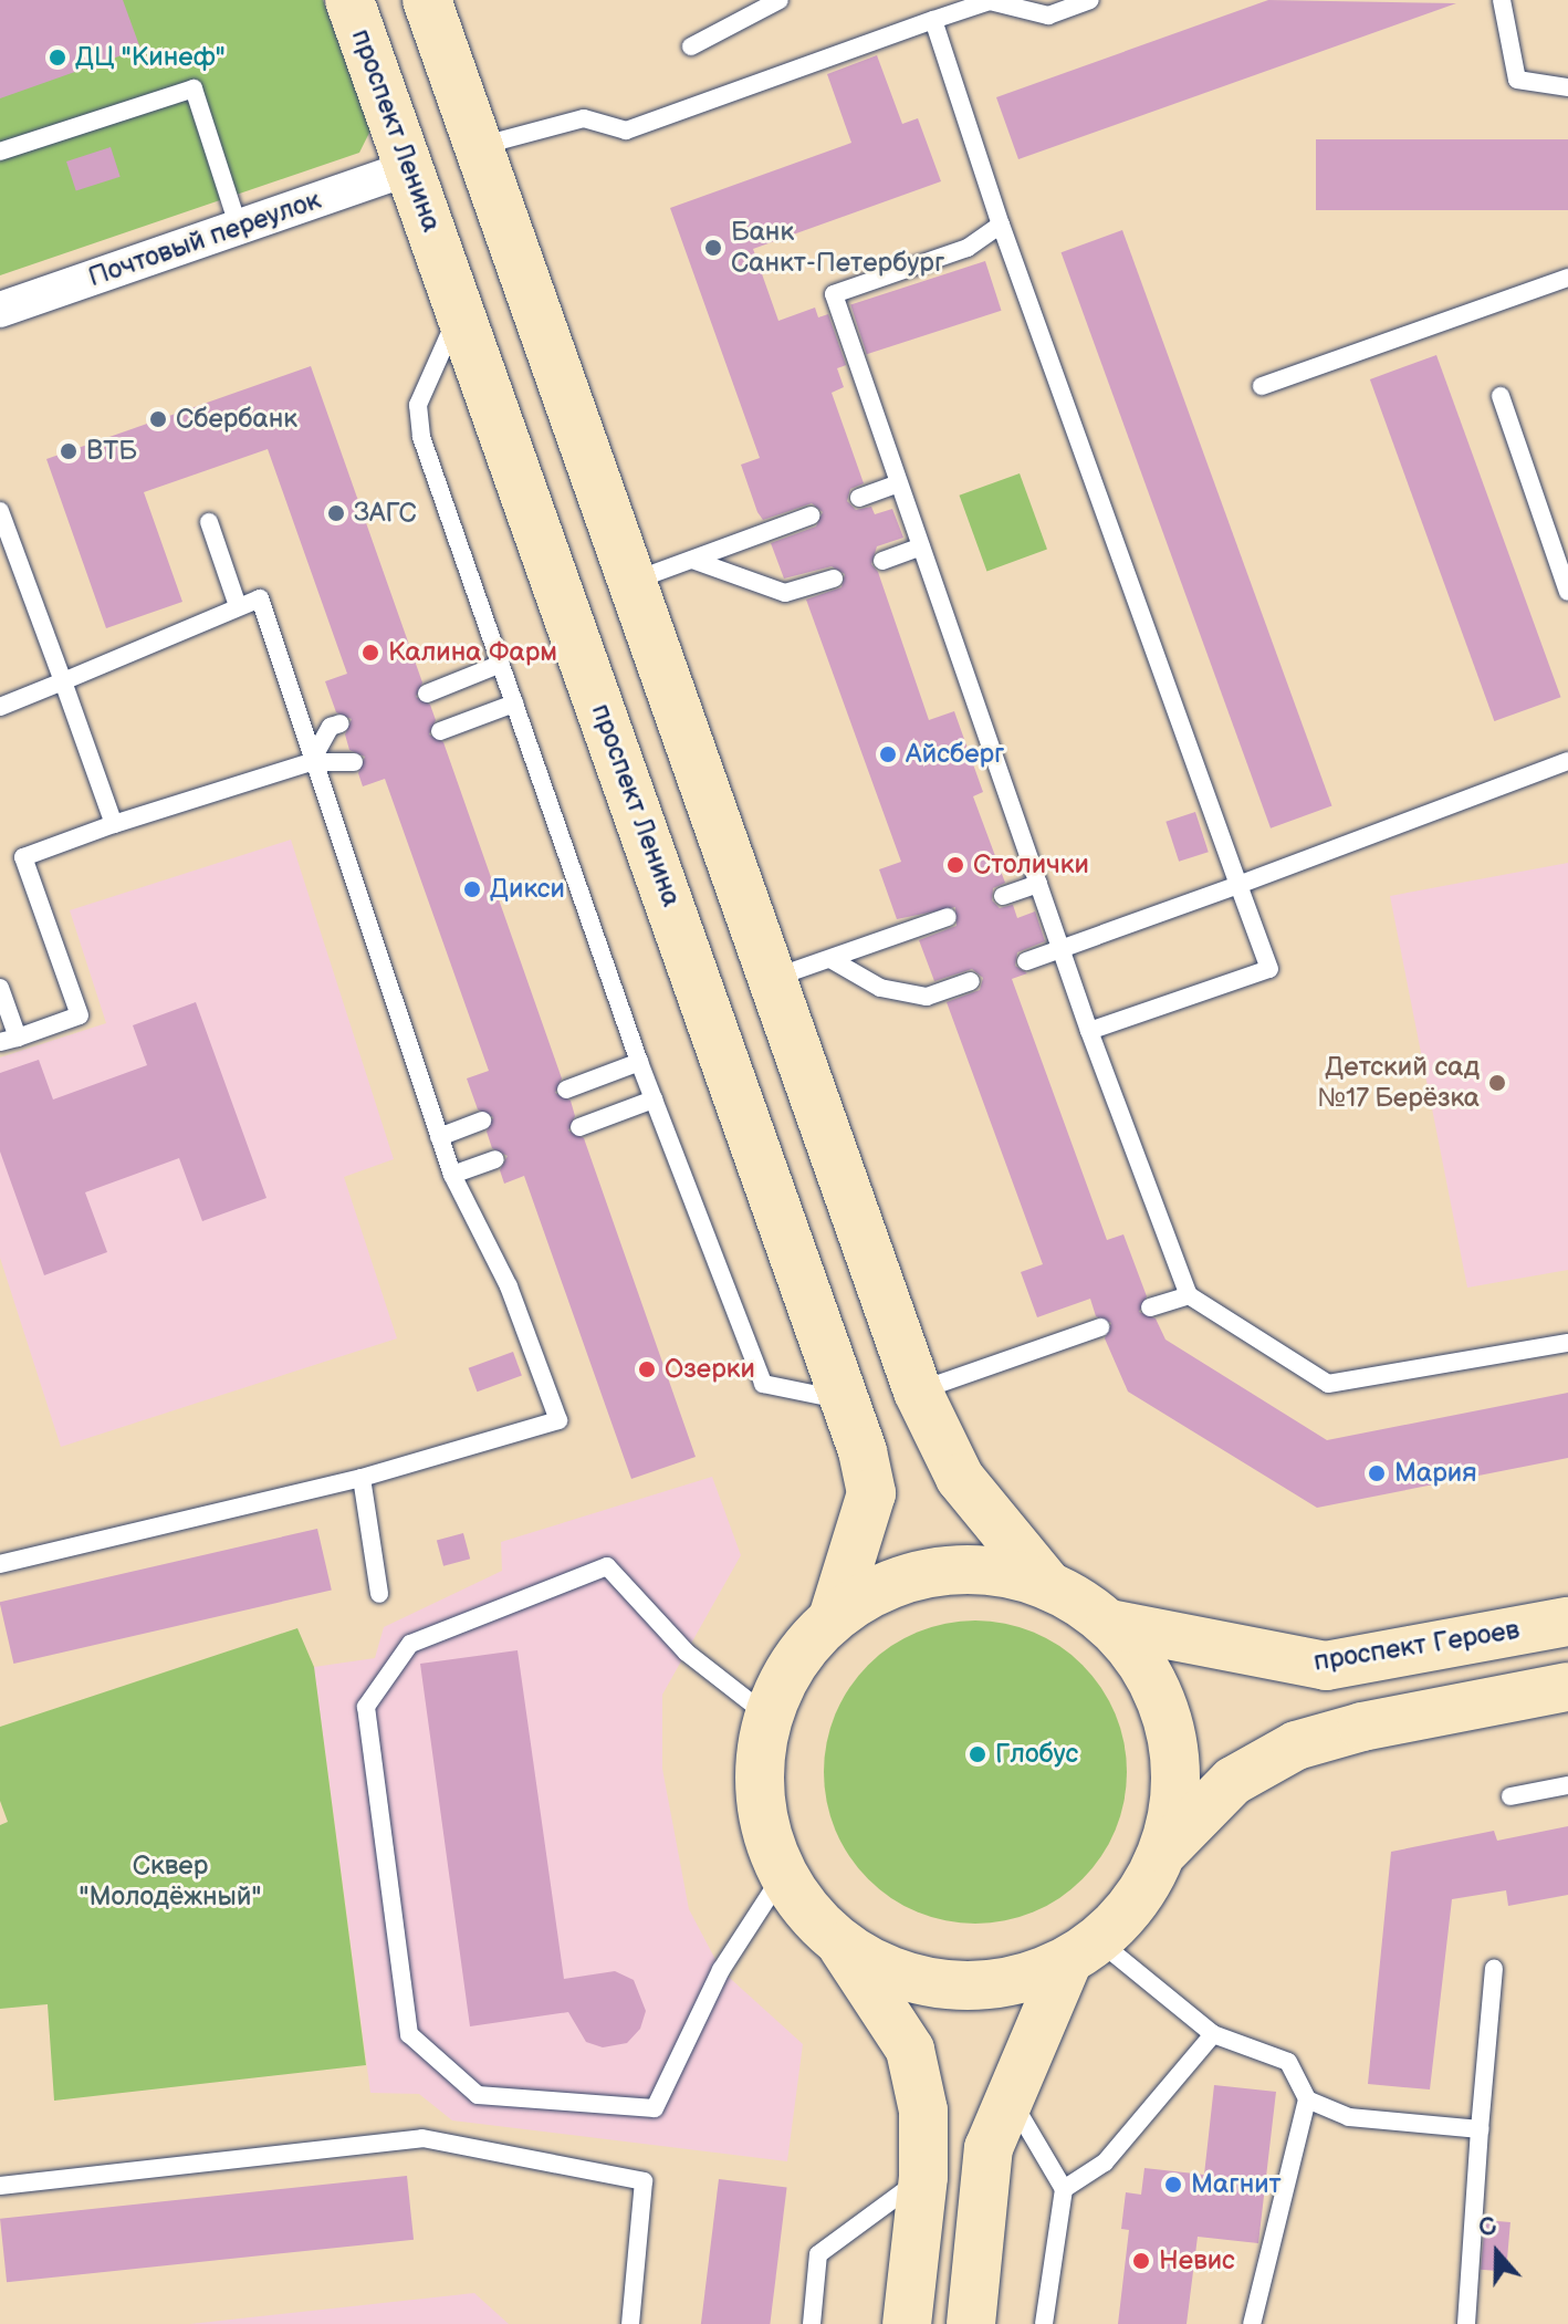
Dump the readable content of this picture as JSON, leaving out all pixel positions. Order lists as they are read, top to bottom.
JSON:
{
  "streets": {
    "main road": ["проспект Ленина", "проспект Героев"],
    "street": ["Почтовый переулок"]
  },
  "crossings": [
    ["проспект Ленина", "Почтовый переулок"]
  ],
  "parks": ["Сквер \"Молодёжный\""],
  "places": [
    "ДЦ \"Кинеф\"",
    "Банк Санкт-Петербург",
    "Сбербанк",
    "ВТБ",
    "ЗАГС",
    "Калина Фарм",
    "Айсберг",
    "Столички",
    "Дикси",
    "Детский сад №17 Берёзка",
    "Озерки",
    "Мария",
    "Глобус",
    "Магнит",
    "Невис"
  ],
  "north": "top"
}
